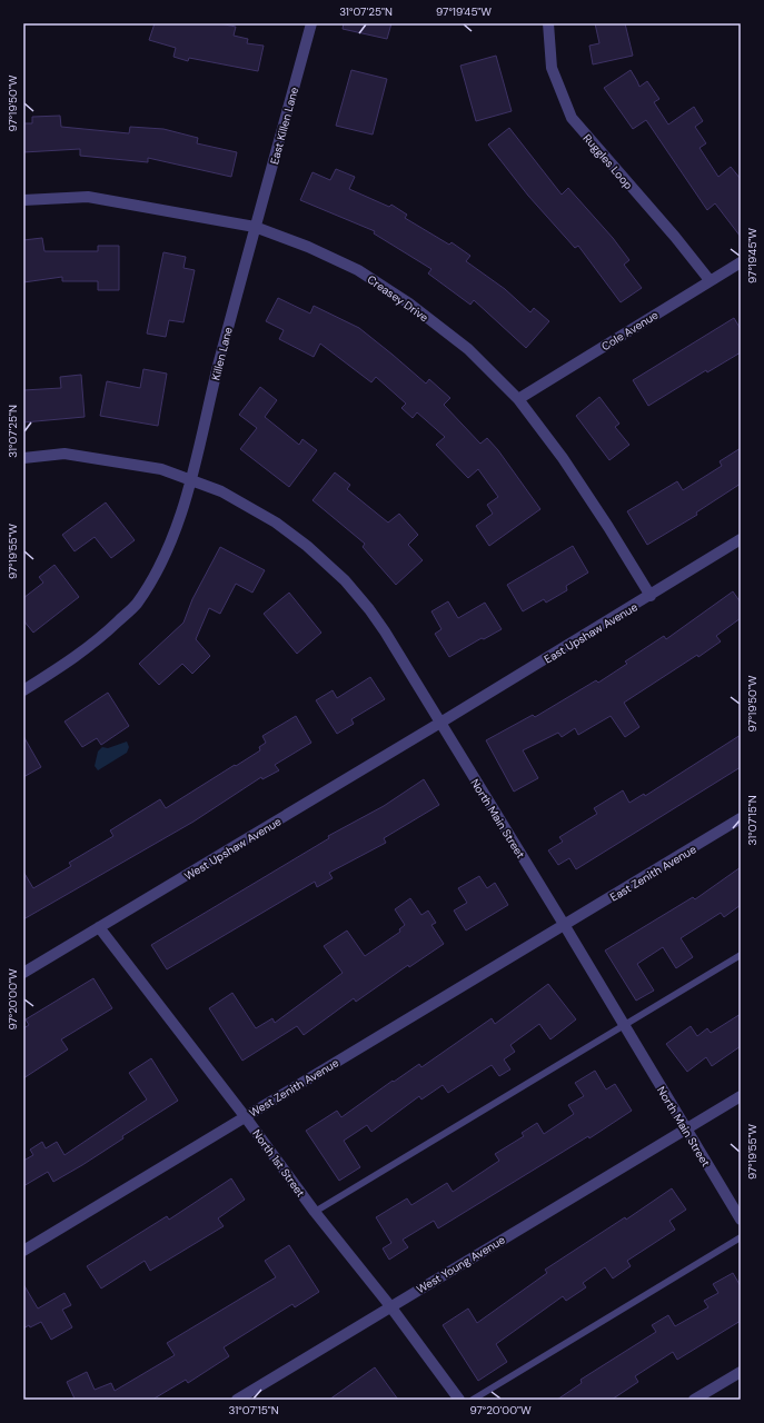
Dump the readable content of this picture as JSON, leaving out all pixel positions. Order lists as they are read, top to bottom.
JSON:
{
  "streets": {
    "street": [
      "East Killen Lane",
      "Ruggles Loop",
      "Creasey Drive",
      "Cole Avenue",
      "Killen Lane",
      "East Upshaw Avenue",
      "North Main Street",
      "West Upshaw Avenue",
      "East Zenith Avenue",
      "West Zenith Avenue",
      "North 1st Street",
      "West Young Avenue"
    ]
  },
  "crossings": [
    ["East Killen Lane", "Creasey Drive"],
    ["East Killen Lane", "Killen Lane"],
    ["Ruggles Loop", "Cole Avenue"],
    ["Creasey Drive", "Cole Avenue"],
    ["Creasey Drive", "Killen Lane"],
    ["Creasey Drive", "East Upshaw Avenue"],
    ["Killen Lane", "North Main Street"],
    ["East Upshaw Avenue", "North Main Street"],
    ["East Upshaw Avenue", "West Upshaw Avenue"],
    ["North Main Street", "West Upshaw Avenue"],
    ["North Main Street", "East Zenith Avenue"],
    ["North Main Street", "West Zenith Avenue"],
    ["North Main Street", "West Young Avenue"],
    ["West Upshaw Avenue", "North 1st Street"],
    ["East Zenith Avenue", "West Zenith Avenue"],
    ["West Zenith Avenue", "North 1st Street"],
    ["North 1st Street", "West Young Avenue"]
  ],
  "coordinates": [
    "31°07'25\"N",
    "97°19'45\"W",
    "97°19'50\"W",
    "97°19'55\"W",
    "31°07'15\"N",
    "97°20'00\"W"
  ]
}
